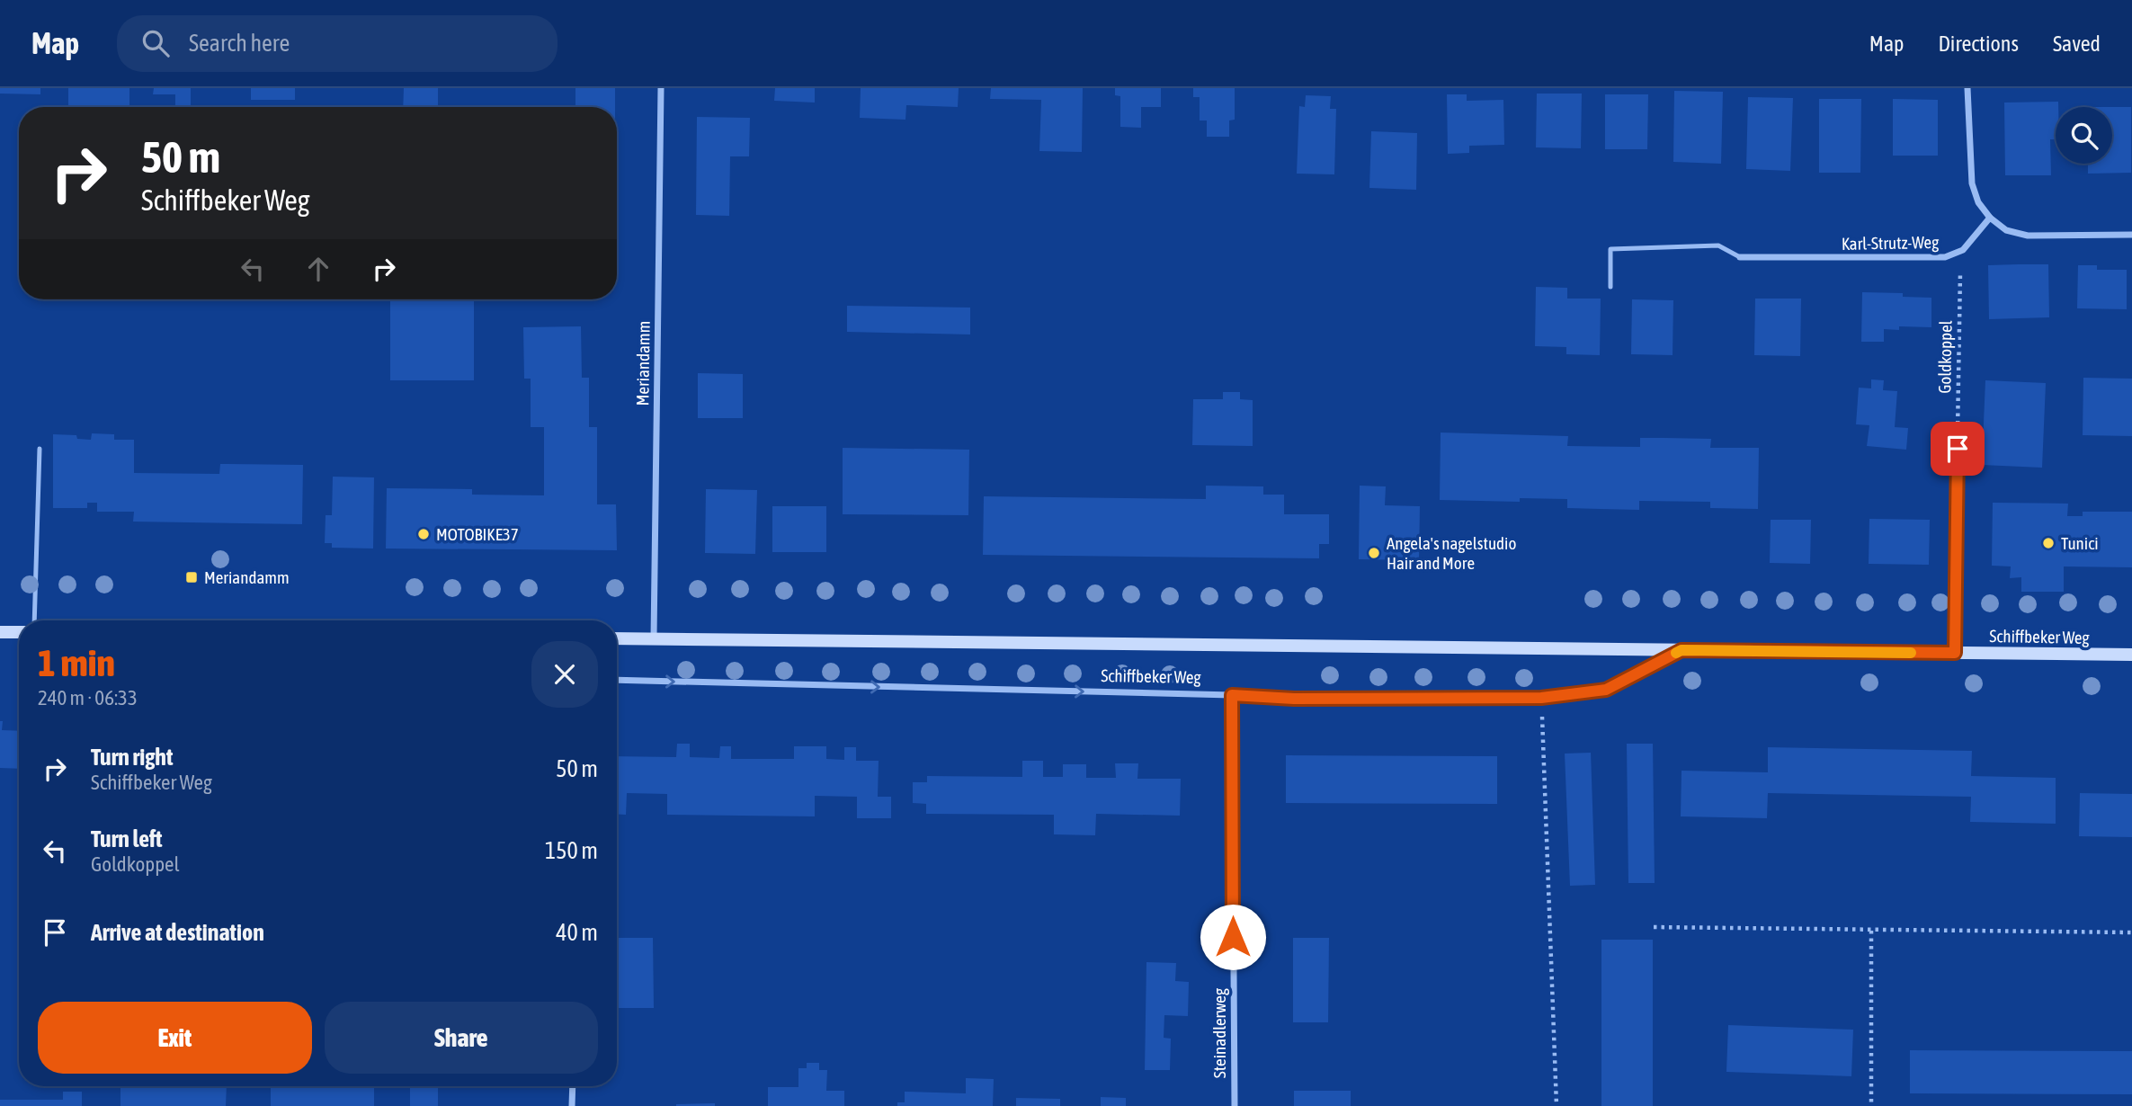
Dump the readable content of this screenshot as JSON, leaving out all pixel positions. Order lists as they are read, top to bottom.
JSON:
{
  "streets": {
    "main road": ["Schiffbeker Weg"],
    "street": ["Karl-Strutz-Weg", "Meriandamm", "Steinadlerweg"],
    "path": ["Goldkoppel"]
  },
  "crossings": [
    ["Karl-Strutz-Weg", "Goldkoppel"],
    ["Meriandamm", "Schiffbeker Weg"],
    ["Schiffbeker Weg", "Steinadlerweg"]
  ],
  "places": {
    "other": ["MOTOBIKE37", "Tunici", "Angela's nagelstudio Hair and More"],
    "transit": ["Meriandamm"]
  },
  "page": {
    "header": "Map",
    "search": "Search here",
    "nav": ["Map", "Directions", "Saved"],
    "turn": ["50 m", "Schiffbeker Weg"],
    "heading": ["1 min", "240 m · 06:33"],
    "list": [
      {
        "name": "Turn right",
        "note": "Schiffbeker Weg",
        "value": "50 m"
      },
      {
        "name": "Turn left",
        "note": "Goldkoppel",
        "value": "150 m"
      },
      {
        "name": "Arrive at destination",
        "value": "40 m"
      }
    ],
    "buttons": ["Exit", "Share"]
  }
}
